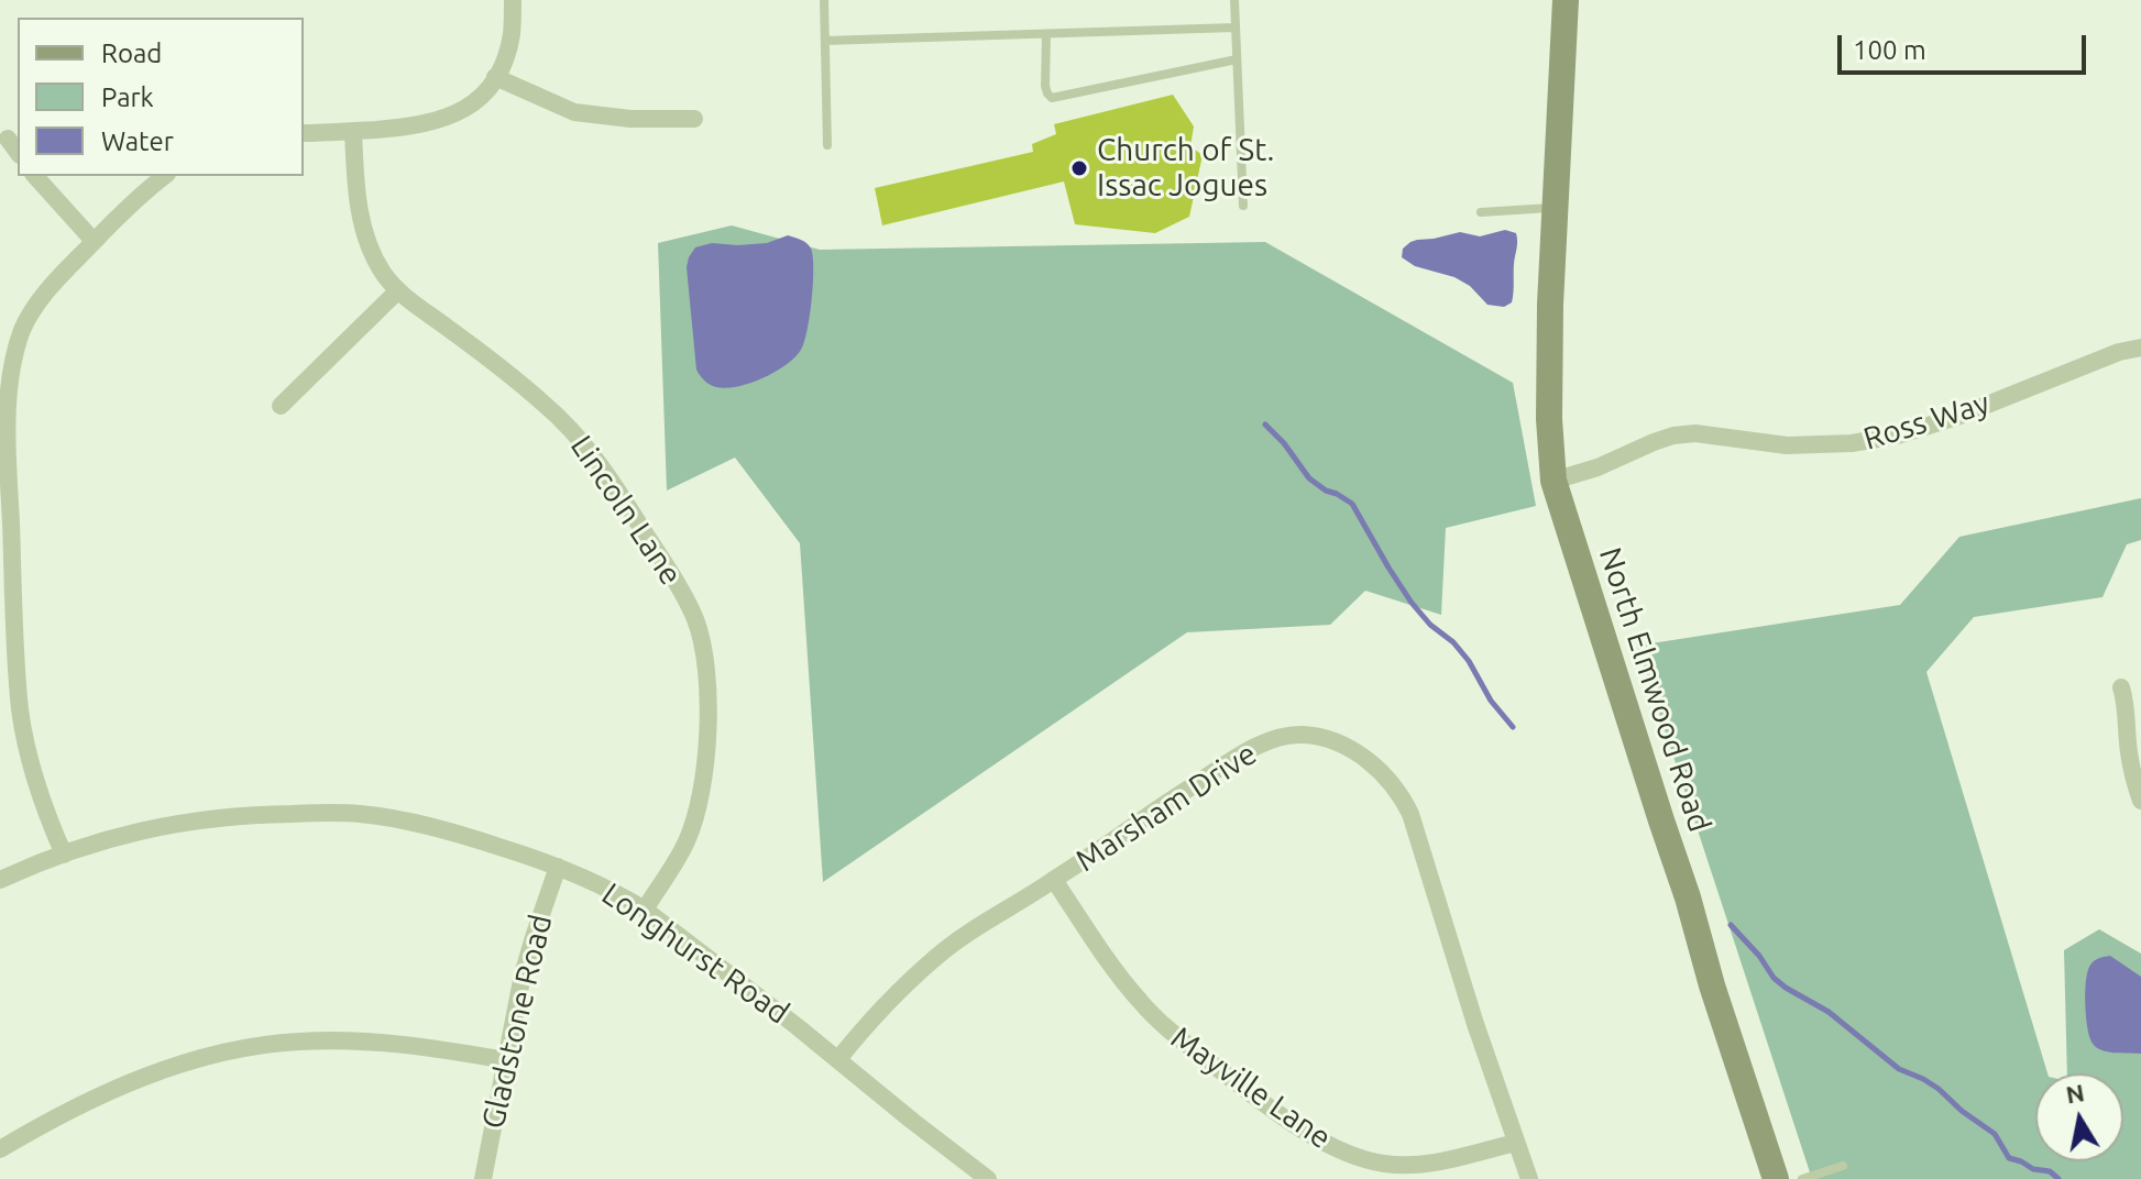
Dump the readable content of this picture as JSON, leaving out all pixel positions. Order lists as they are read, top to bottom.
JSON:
{
  "streets": {
    "main road": ["North Elmwood Road"],
    "street": [
      "Ross Way",
      "Lincoln Lane",
      "Marsham Drive",
      "Longhurst Road",
      "Gladstone Road",
      "Mayville Lane"
    ]
  },
  "crossings": [
    ["Ross Way", "North Elmwood Road"],
    ["Lincoln Lane", "Longhurst Road"],
    ["Marsham Drive", "Longhurst Road"],
    ["Marsham Drive", "Mayville Lane"],
    ["Longhurst Road", "Gladstone Road"]
  ],
  "places": ["Church of St. Issac Jogues"],
  "legend": ["Road", "Park", "Water"],
  "scale_bar": "100 m",
  "north": "top"
}
